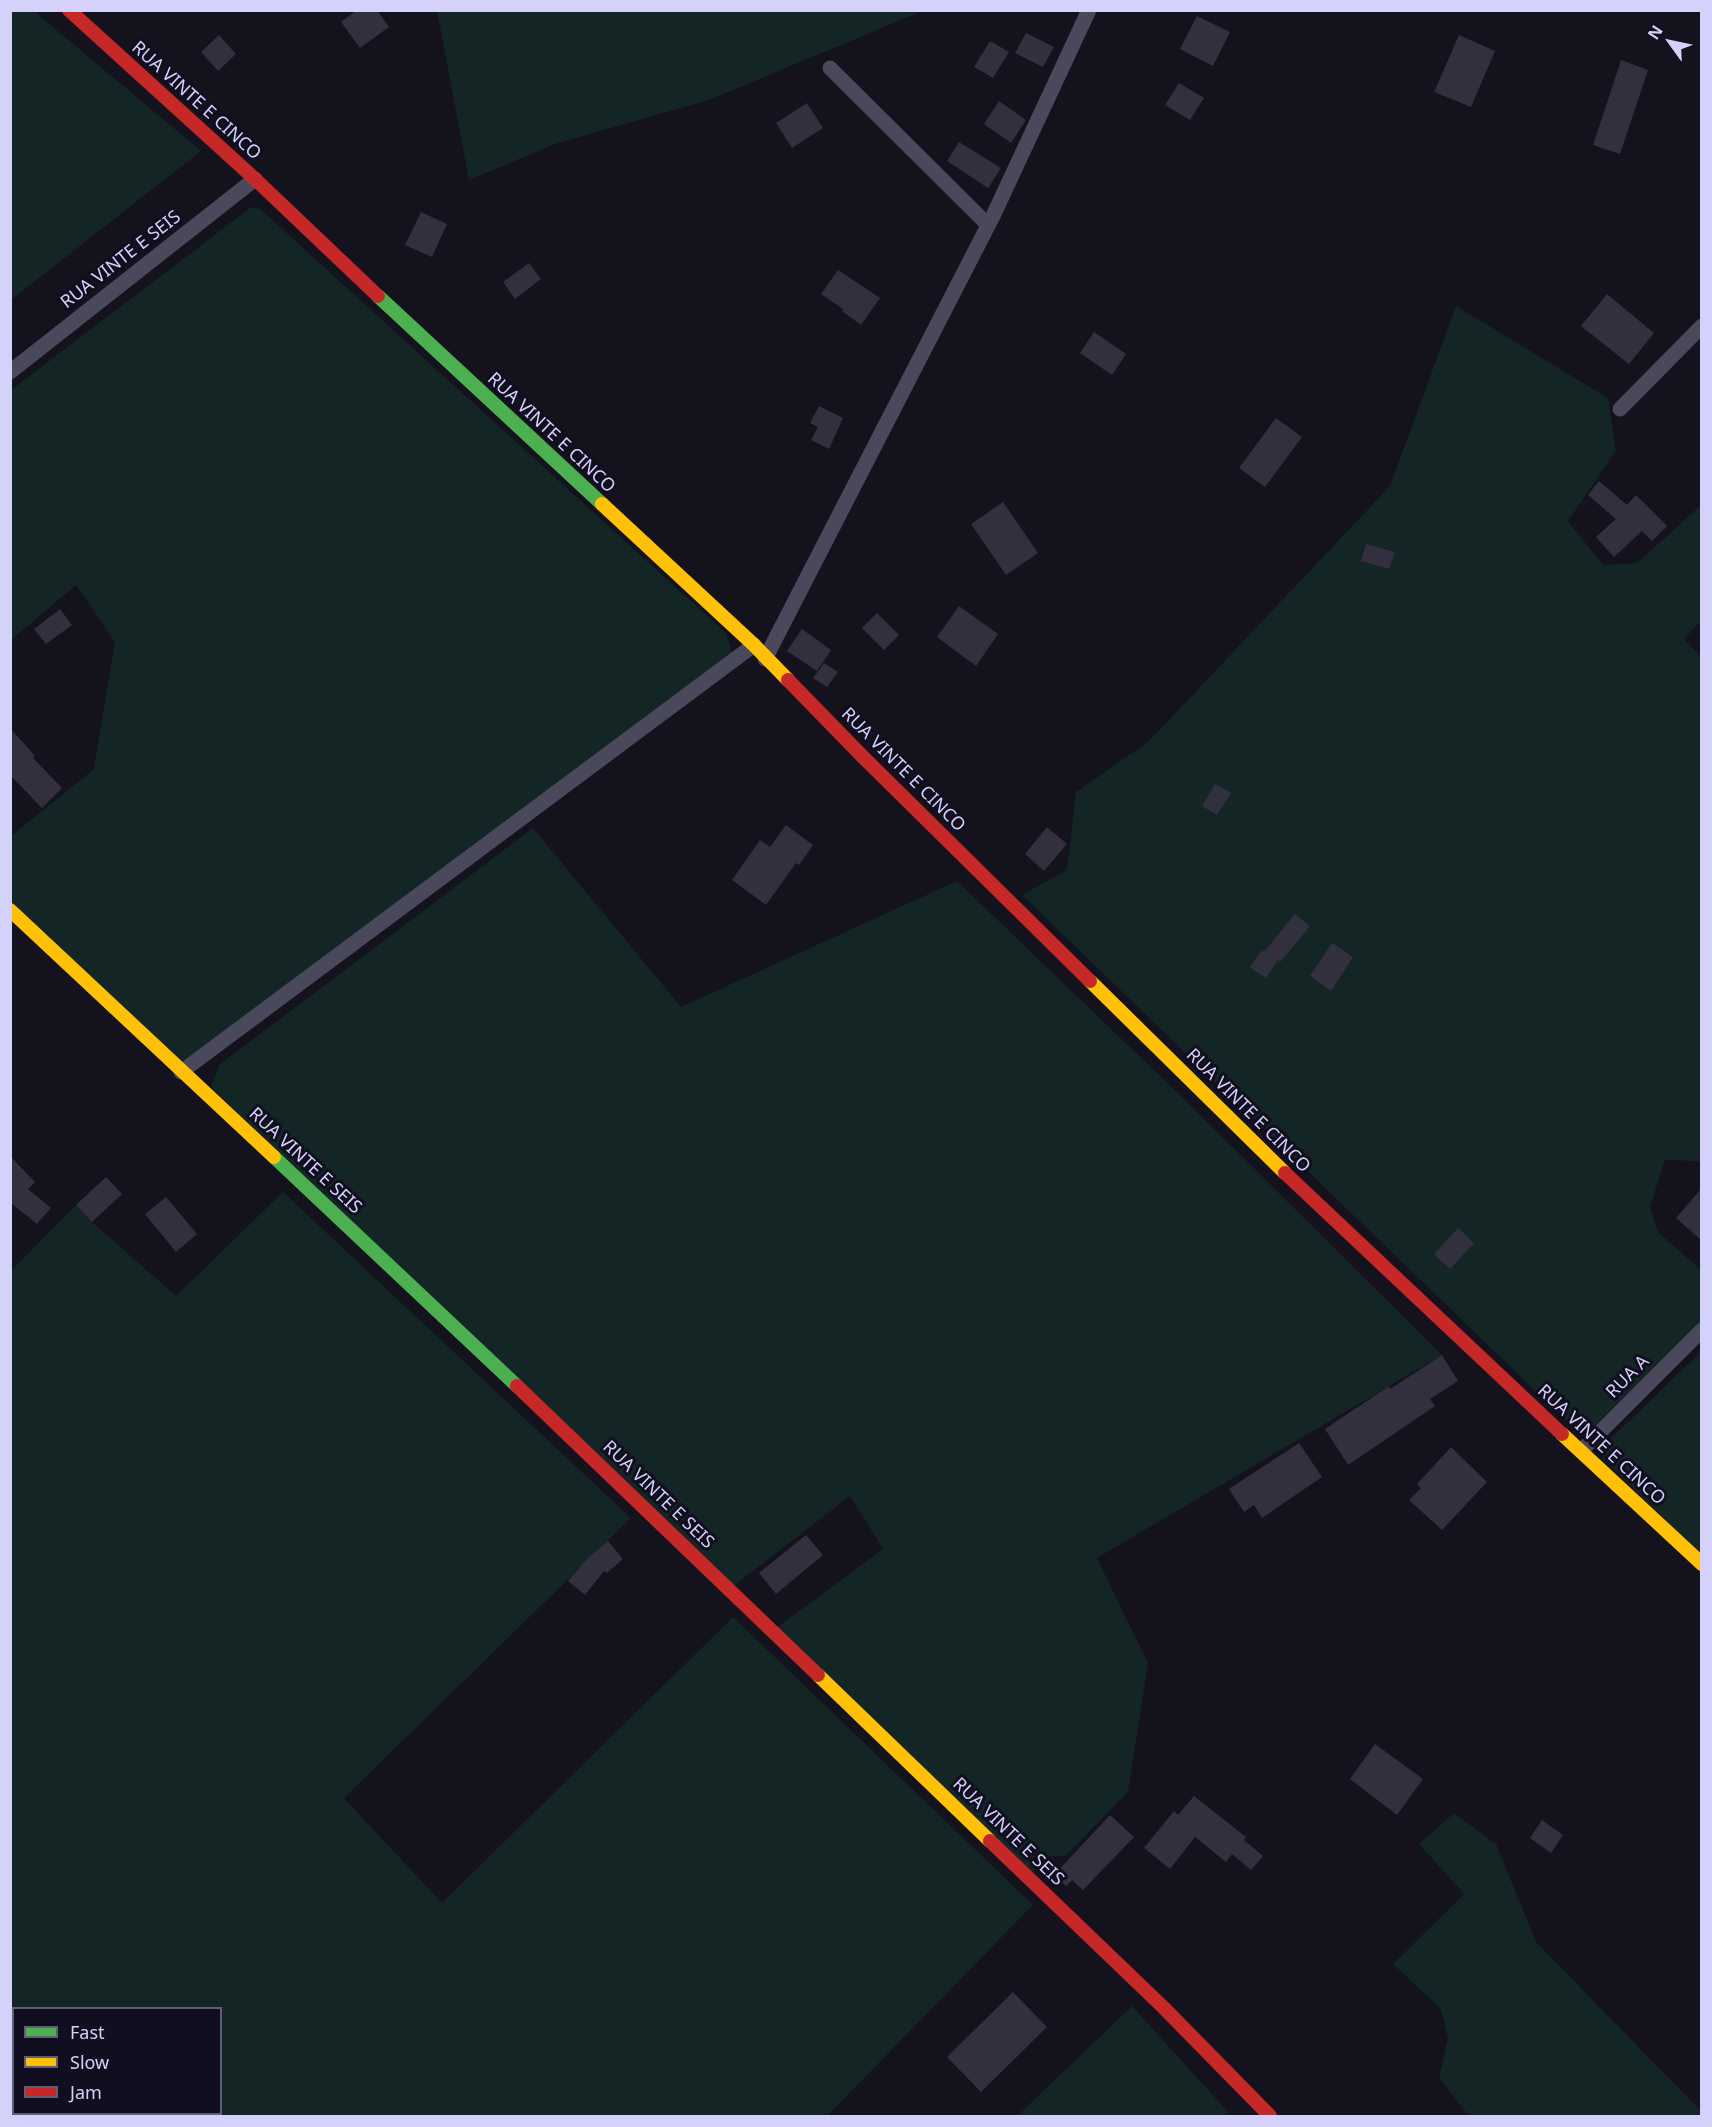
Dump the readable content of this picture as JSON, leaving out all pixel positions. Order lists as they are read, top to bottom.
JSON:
{
  "streets": {
    "street": ["RUA VINTE E CINCO", "RUA VINTE E SEIS", "RUA A"]
  },
  "crossings": [
    ["RUA VINTE E CINCO", "RUA VINTE E SEIS"],
    ["RUA VINTE E CINCO", "RUA A"]
  ],
  "legend": ["Fast", "Slow", "Jam"],
  "north": "top left"
}
